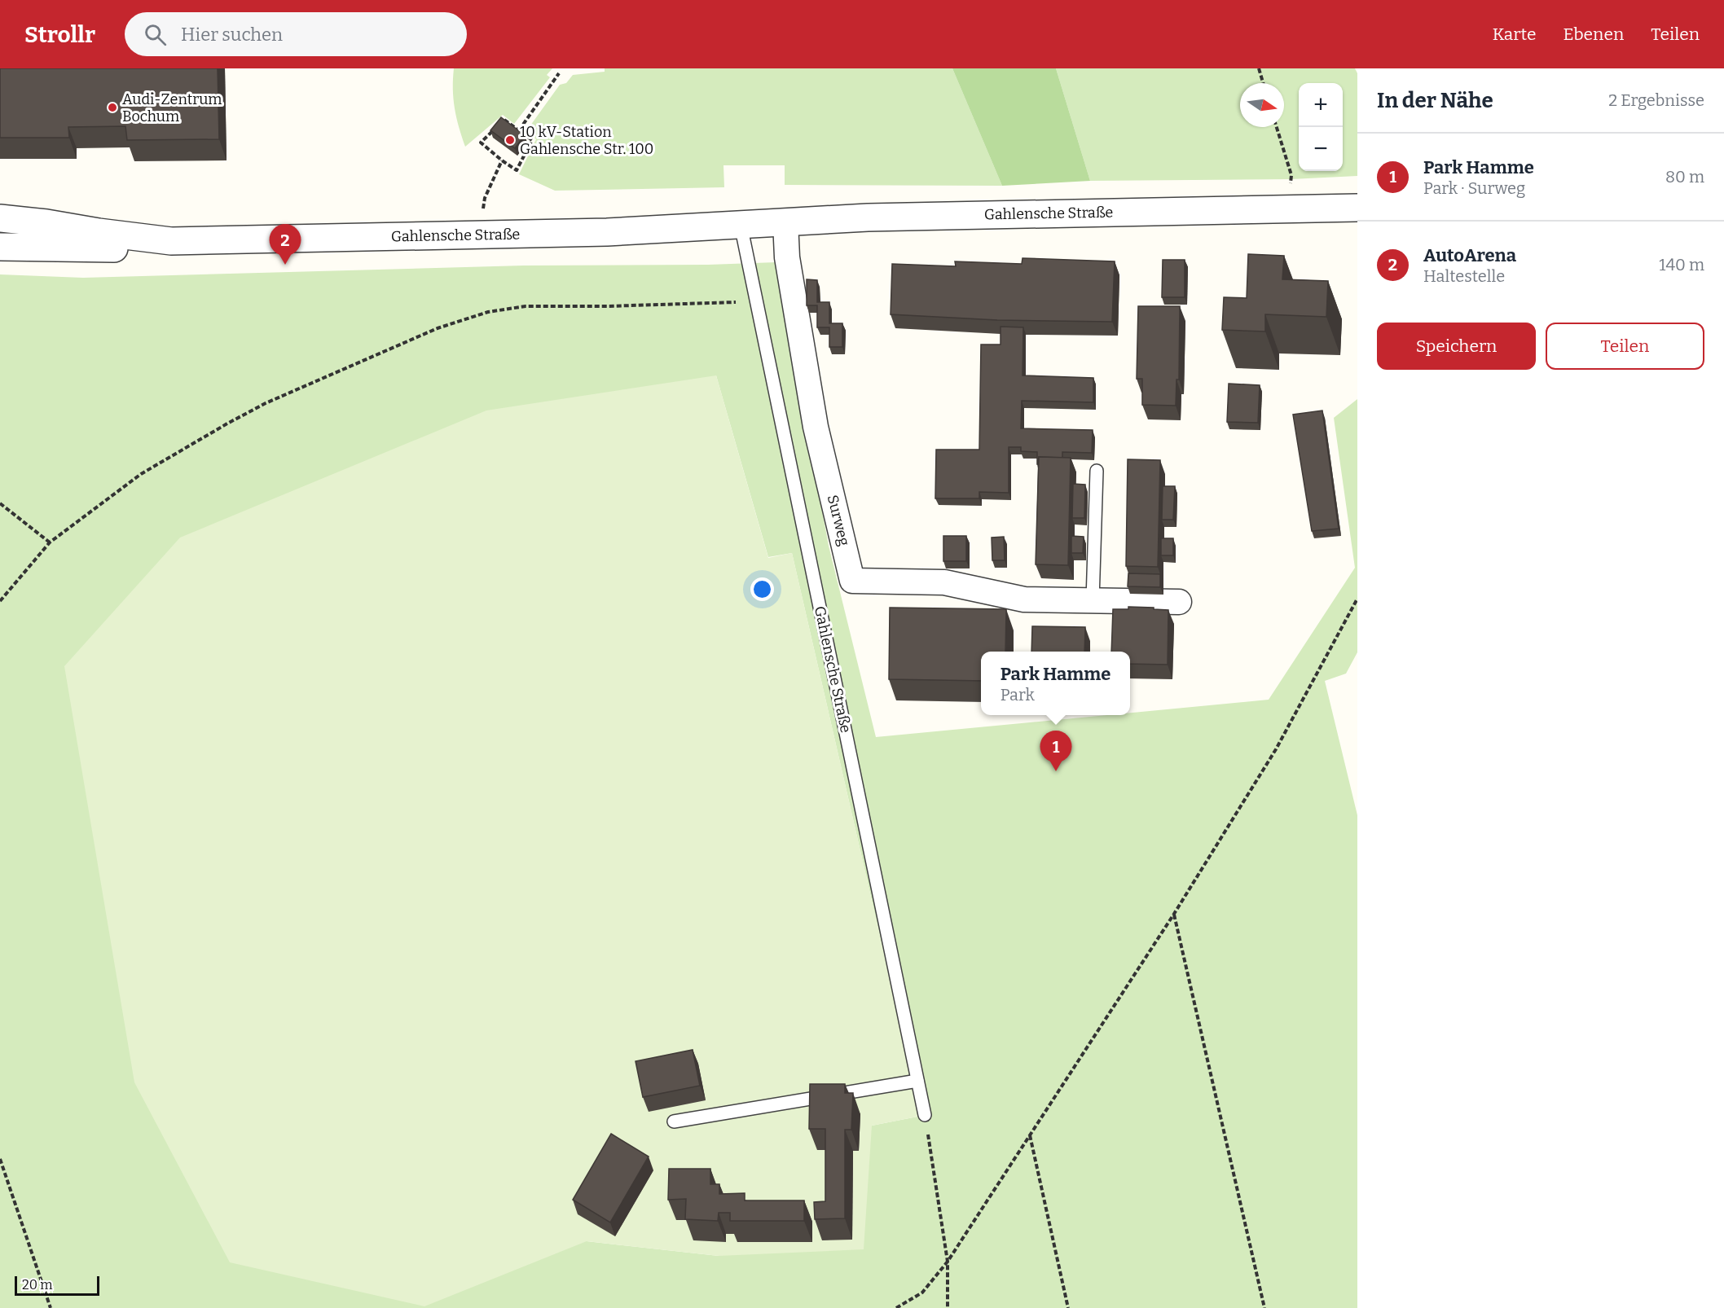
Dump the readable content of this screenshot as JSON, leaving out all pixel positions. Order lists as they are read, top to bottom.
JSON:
{
  "streets": {
    "street": ["Gahlensche Straße", "Surweg"]
  },
  "crossings": [
    ["Gahlensche Straße", "Surweg"]
  ],
  "places": ["Audi-Zentrum Bochum", "10 kV-Station Gahlensche Str. 100"],
  "scale_bar": "20 m",
  "north": "right",
  "page": {
    "header": "Strollr",
    "search": "Hier suchen",
    "nav": ["Karte", "Ebenen", "Teilen"],
    "heading": ["In der Nähe", "2 Ergebnisse"],
    "map_buttons": ["+", "−"],
    "list": [
      {
        "mark": "1",
        "name": "Park Hamme",
        "note": "Park · Surweg",
        "value": "80 m"
      },
      {
        "mark": "2",
        "name": "AutoArena",
        "note": "Haltestelle",
        "value": "140 m"
      }
    ],
    "pins": ["2", "1"],
    "buttons": ["Speichern", "Teilen"],
    "popup": ["Park Hamme", "Park"],
    "scale": "20 m"
  }
}
